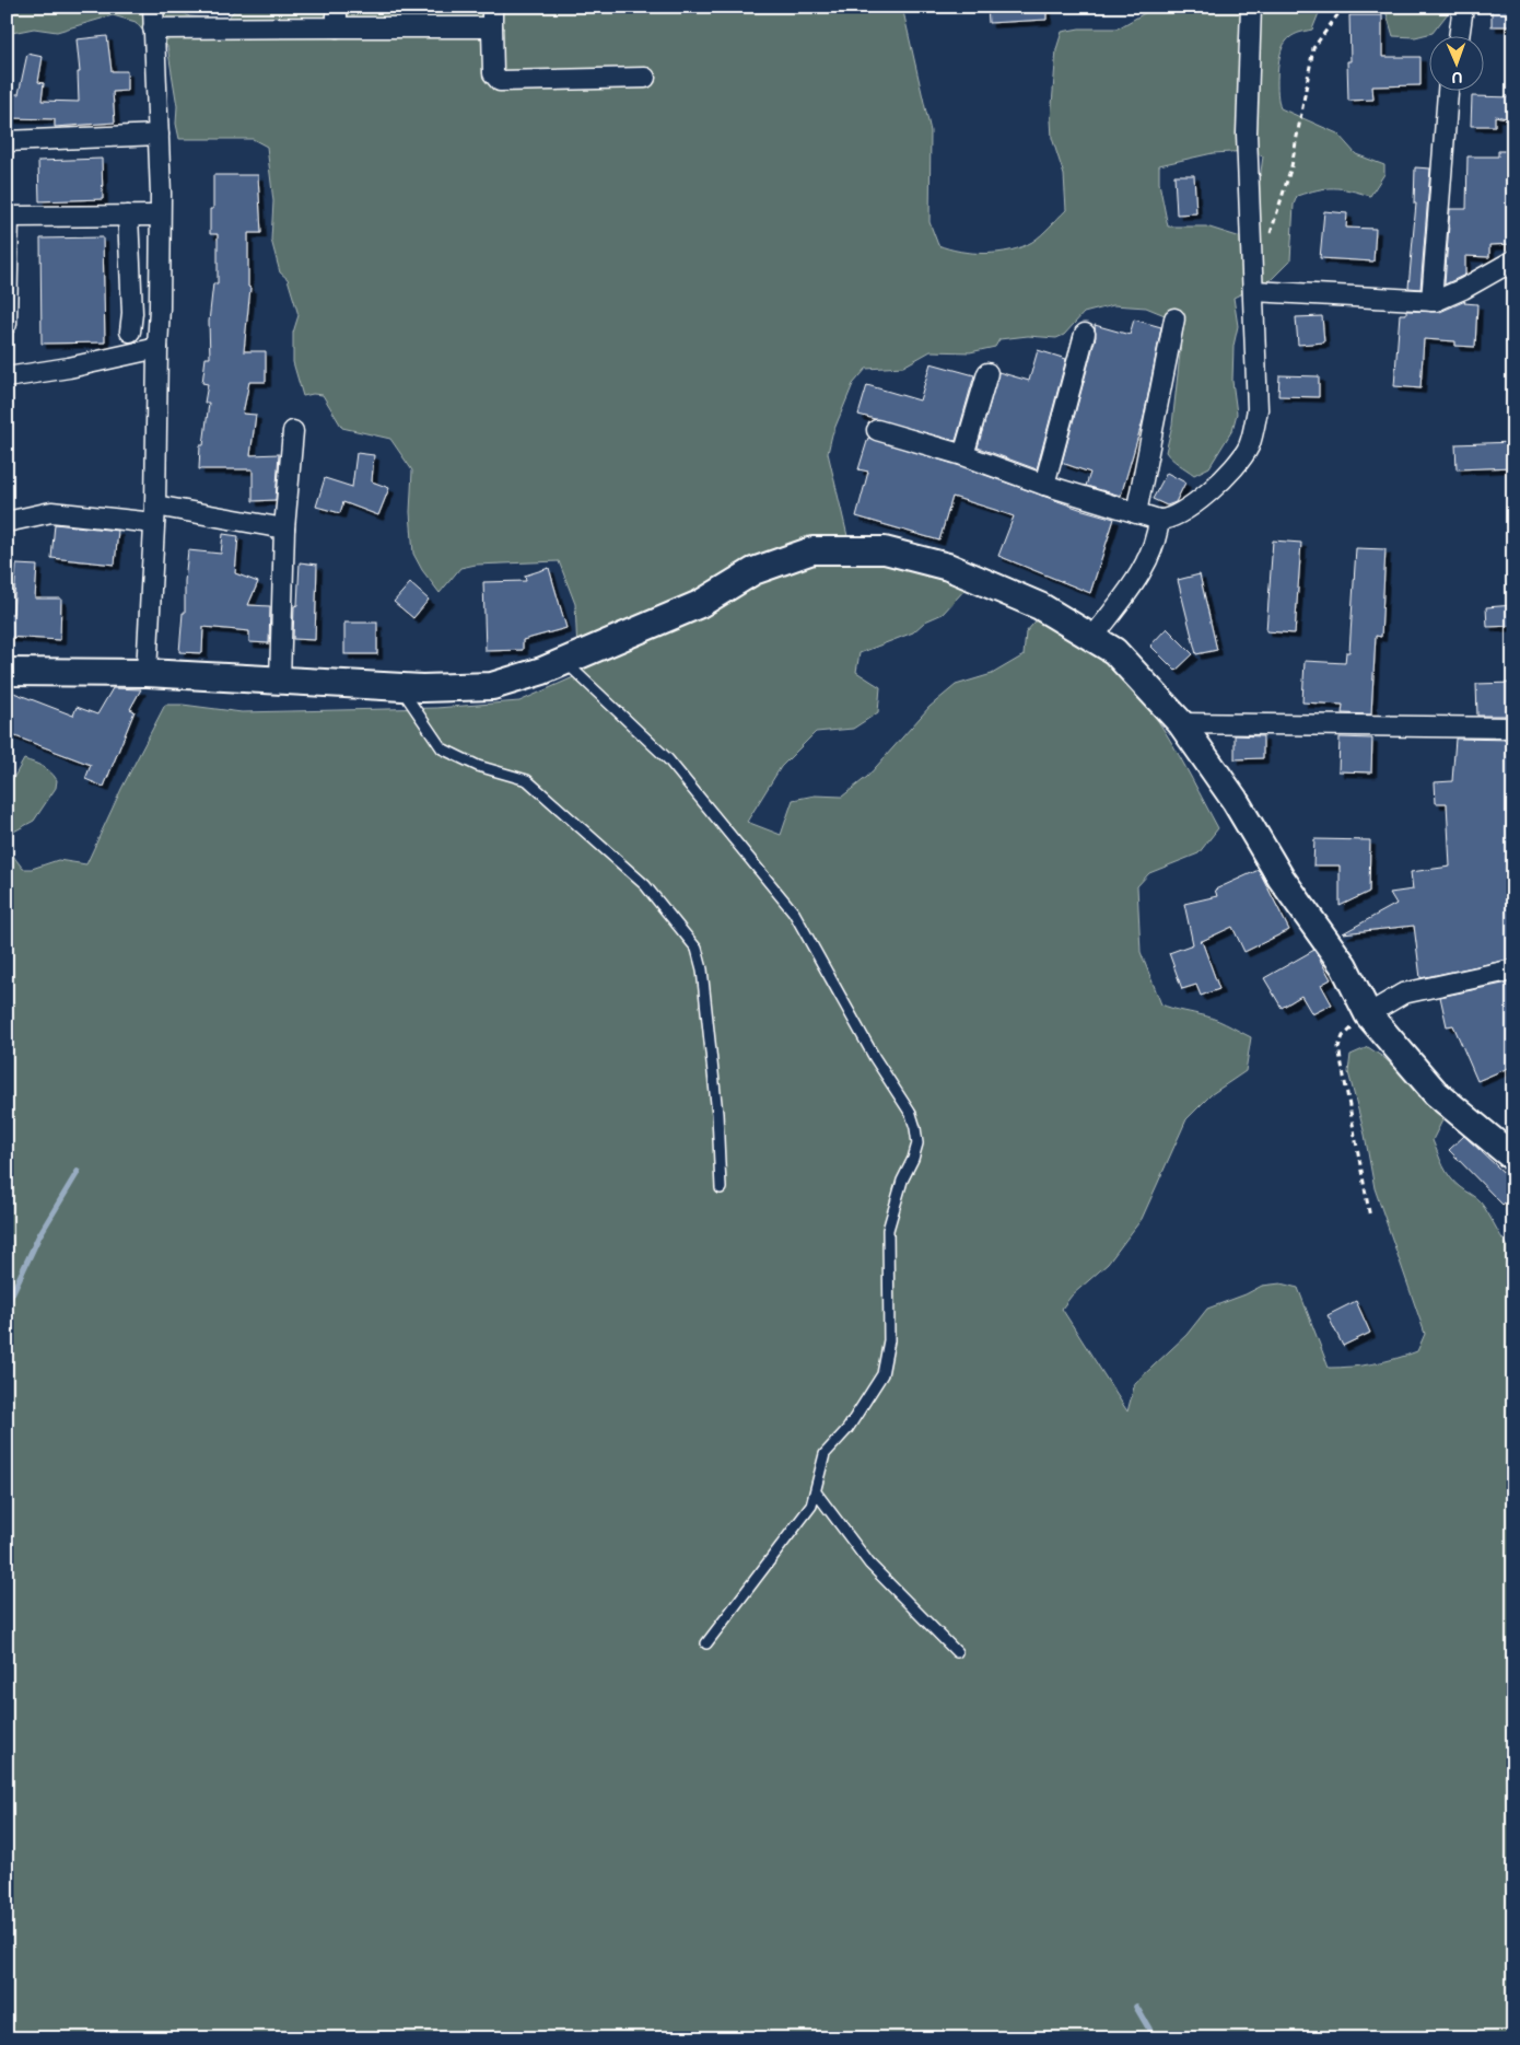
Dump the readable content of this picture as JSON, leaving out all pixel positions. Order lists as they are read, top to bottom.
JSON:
{
  "north": "bottom"
}
